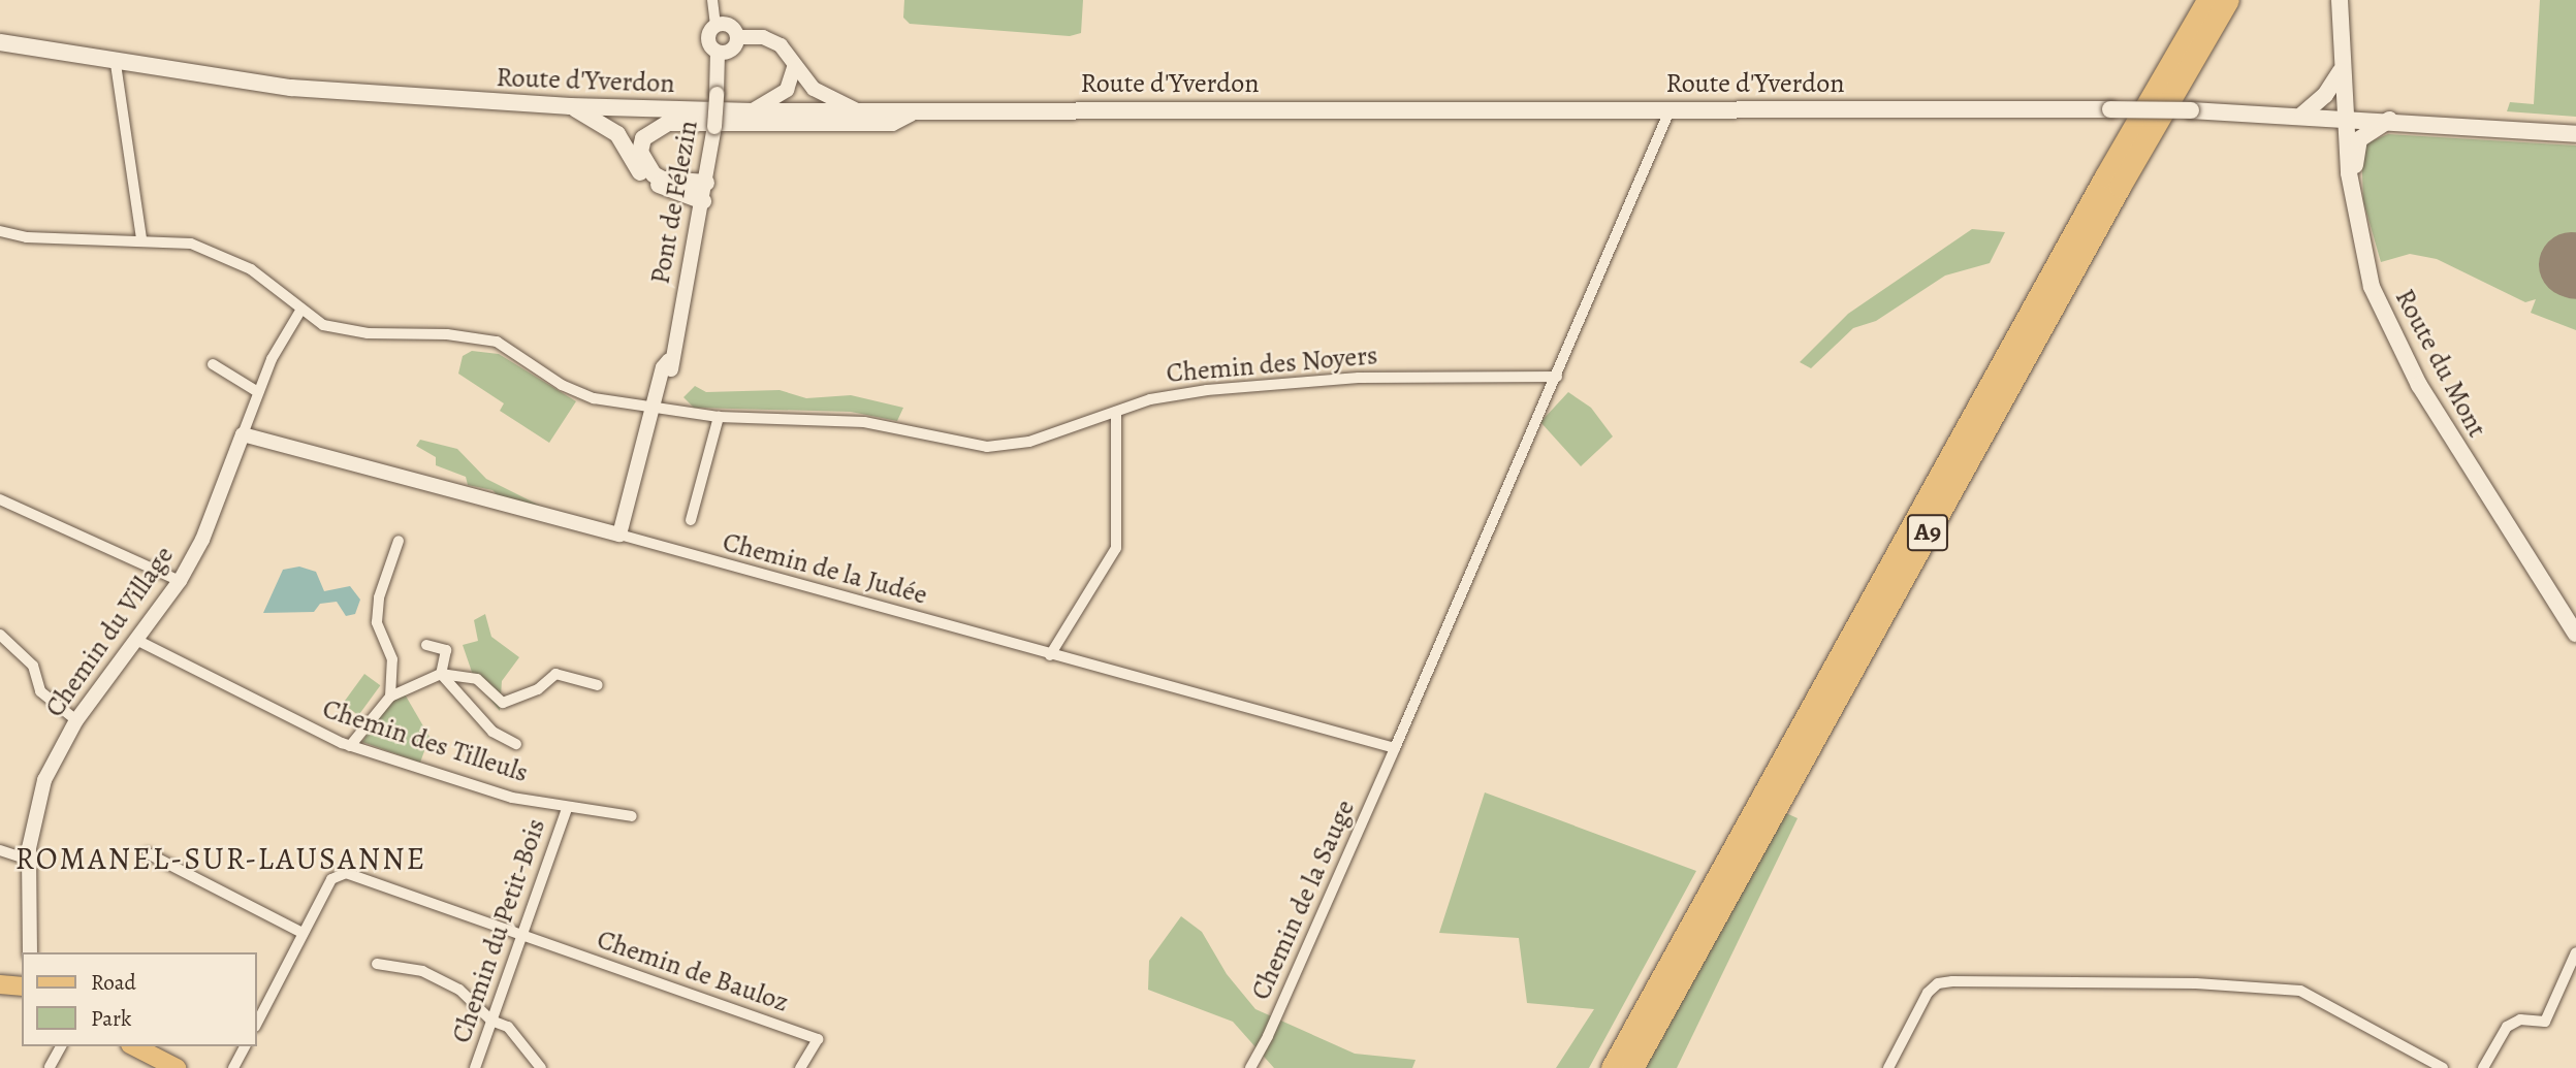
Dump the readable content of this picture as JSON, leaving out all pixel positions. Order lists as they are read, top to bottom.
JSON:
{
  "streets": {
    "highway": ["A9"],
    "main road": ["Route d'Yverdon", "Route du Mont"],
    "street": [
      "Pont de Félezin",
      "Chemin des Noyers",
      "Chemin de la Judée",
      "Chemin du Village",
      "Chemin des Tilleuls",
      "Chemin de la Sauge",
      "Chemin du Petit-Bois",
      "Chemin de Bauloz"
    ]
  },
  "crossings": [
    ["Route d'Yverdon", "Route du Mont"],
    ["Route d'Yverdon", "Chemin de la Sauge"],
    ["Pont de Félezin", "Chemin des Noyers"],
    ["Pont de Félezin", "Chemin de la Judée"],
    ["Chemin des Noyers", "Chemin du Village"],
    ["Chemin des Noyers", "Chemin de la Sauge"],
    ["Chemin de la Judée", "Chemin du Village"],
    ["Chemin de la Judée", "Chemin de la Sauge"],
    ["Chemin du Village", "Chemin des Tilleuls"],
    ["Chemin des Tilleuls", "Chemin du Petit-Bois"],
    ["Chemin du Petit-Bois", "Chemin de Bauloz"]
  ],
  "districts": ["ROMANEL-SUR-LAUSANNE"],
  "legend": ["Road", "Park"]
}
